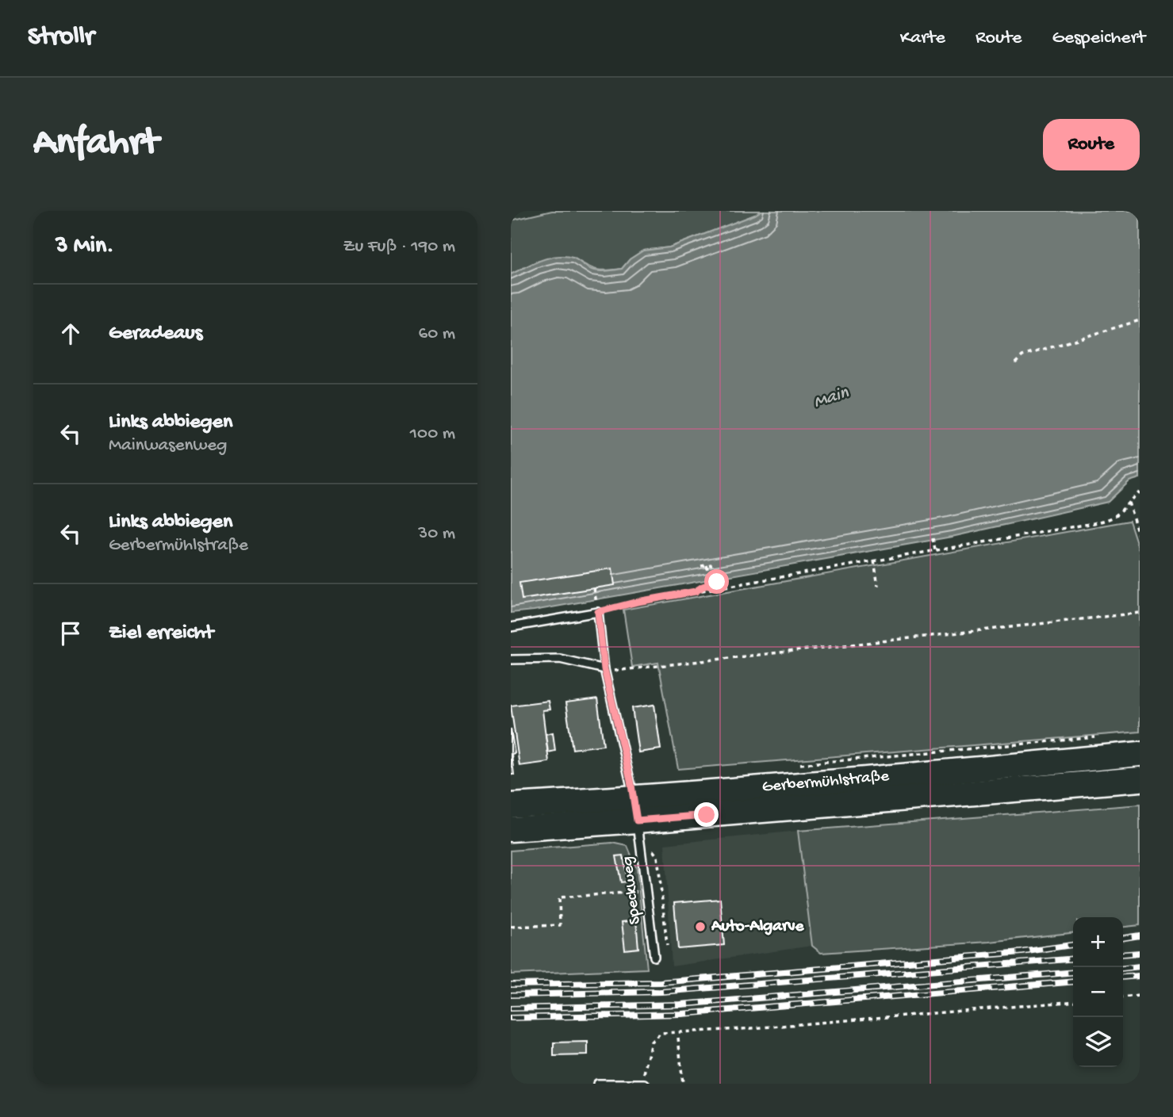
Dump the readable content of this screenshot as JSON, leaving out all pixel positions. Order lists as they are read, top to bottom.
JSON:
{
  "streets": {
    "main road": ["Gerbermühlstraße"],
    "lane": ["Speckweg"]
  },
  "crossings": [
    ["Gerbermühlstraße", "Speckweg"]
  ],
  "water": ["Main"],
  "places": ["Auto-Algarve"],
  "page": {
    "header": "Strollr",
    "nav": ["Karte", "Route", "Gespeichert"],
    "buttons": "Route",
    "title": "Anfahrt",
    "heading": ["3 Min.", "Zu Fuß · 190 m"],
    "list": [
      ["Geradeaus", "60 m"],
      ["Links abbiegen", "Mainwasenweg", "100 m"],
      ["Links abbiegen", "Gerbermühlstraße", "30 m"],
      "Ziel erreicht"
    ],
    "map_buttons": ["+", "−"]
  }
}
